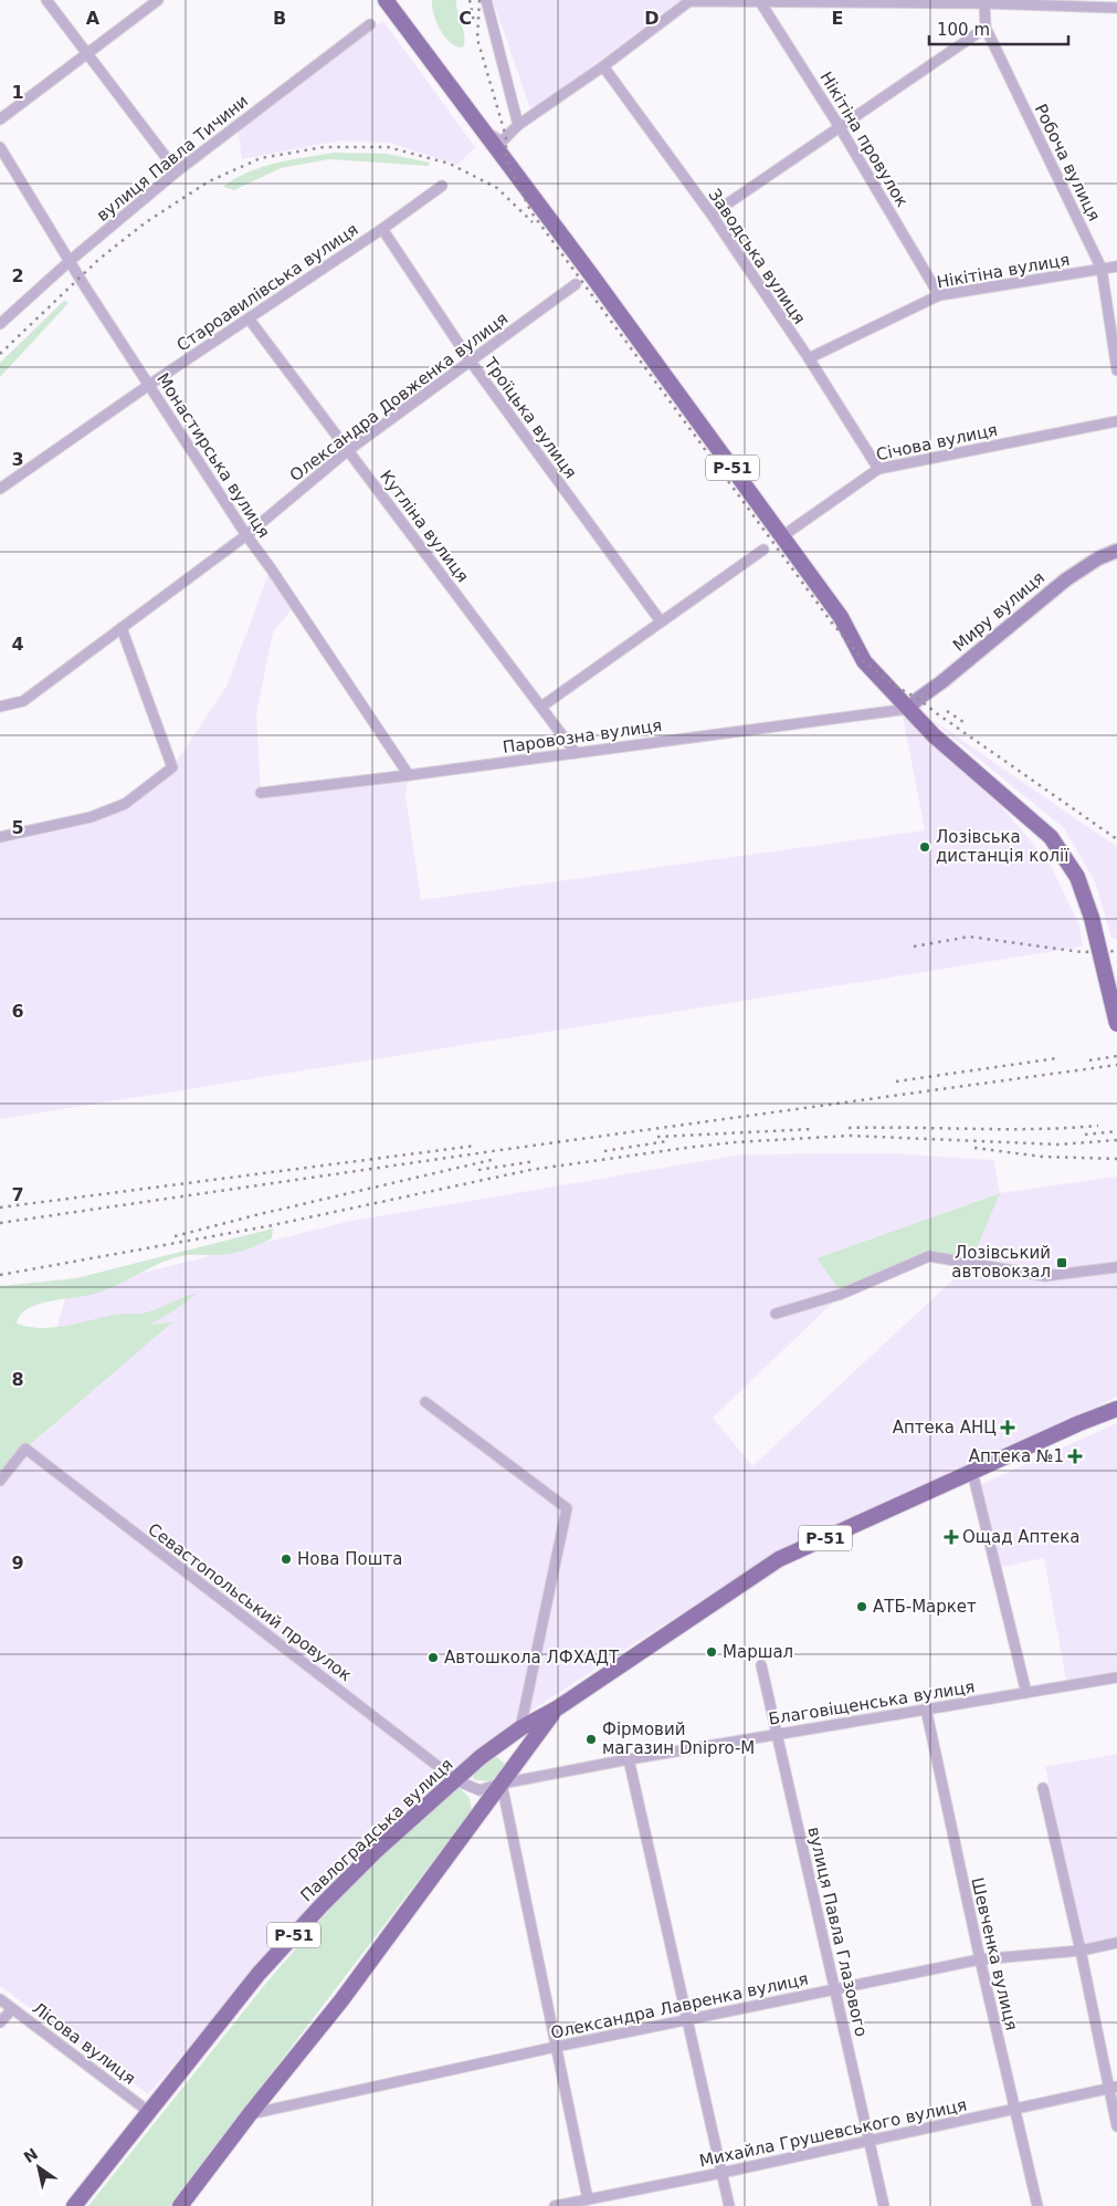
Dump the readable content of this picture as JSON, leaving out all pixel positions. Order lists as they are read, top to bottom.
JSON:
{
  "streets": {
    "main road": ["Р-51", "Миру вулиця", "Павлоградська вулиця"],
    "street": [
      "Нікітіна провулок",
      "вулиця Павла Тичини",
      "Робоча вулиця",
      "Заводська вулиця",
      "Нікітіна вулиця",
      "Староавилівська вулиця",
      "Олександра Довженка вулиця",
      "Троїцька вулиця",
      "Січова вулиця",
      "Монастирська вулиця",
      "Кутліна вулиця",
      "Паровозна вулиця",
      "Севастопольський провулок",
      "Благовіщенська вулиця",
      "вулиця Павла Глазового",
      "Шевченка вулиця",
      "Олександра Лавренка вулиця",
      "Лісова вулиця",
      "Михайла Грушевського вулиця"
    ]
  },
  "crossings": [
    ["Нікітіна провулок", "Нікітіна вулиця"],
    ["вулиця Павла Тичини", "Монастирська вулиця"],
    ["Робоча вулиця", "Нікітіна вулиця"],
    ["Заводська вулиця", "Нікітіна вулиця"],
    ["Заводська вулиця", "Січова вулиця"],
    ["Староавилівська вулиця", "Троїцька вулиця"],
    ["Староавилівська вулиця", "Монастирська вулиця"],
    ["Староавилівська вулиця", "Кутліна вулиця"],
    ["Олександра Довженка вулиця", "Троїцька вулиця"],
    ["Олександра Довженка вулиця", "Монастирська вулиця"],
    ["Олександра Довженка вулиця", "Кутліна вулиця"],
    ["Січова вулиця", "Р-51"],
    ["Монастирська вулиця", "Паровозна вулиця"],
    ["Р-51", "Миру вулиця"],
    ["Р-51", "Паровозна вулиця"],
    ["Кутліна вулиця", "Паровозна вулиця"],
    ["Миру вулиця", "Паровозна вулиця"],
    ["Севастопольський провулок", "Благовіщенська вулиця"],
    ["Севастопольський провулок", "Павлоградська вулиця"],
    ["Благовіщенська вулиця", "Павлоградська вулиця"],
    ["Благовіщенська вулиця", "вулиця Павла Глазового"],
    ["Благовіщенська вулиця", "Шевченка вулиця"],
    ["Павлоградська вулиця", "Олександра Лавренка вулиця"],
    ["Павлоградська вулиця", "Лісова вулиця"],
    ["вулиця Павла Глазового", "Олександра Лавренка вулиця"],
    ["вулиця Павла Глазового", "Михайла Грушевського вулиця"],
    ["Шевченка вулиця", "Олександра Лавренка вулиця"],
    ["Шевченка вулиця", "Михайла Грушевського вулиця"]
  ],
  "places": {
    "other": [
      "Лозівська дистанція колії",
      "Нова Пошта",
      "АТБ-Маркет",
      "Маршал",
      "Автошкола ЛФХАДТ",
      "Фірмовий магазин Dnipro-M"
    ],
    "transit": ["Лозівський автовокзал"],
    "health": ["Аптека АНЦ", "Аптека №1", "Ощад Аптека"]
  },
  "scale_bar": "100 m",
  "north": "top left",
  "grid": {
    "columns": [
      "A",
      "B",
      "C",
      "D",
      "E"
    ],
    "rows": [
      "1",
      "2",
      "3",
      "4",
      "5",
      "6",
      "7",
      "8",
      "9"
    ]
  }
}
